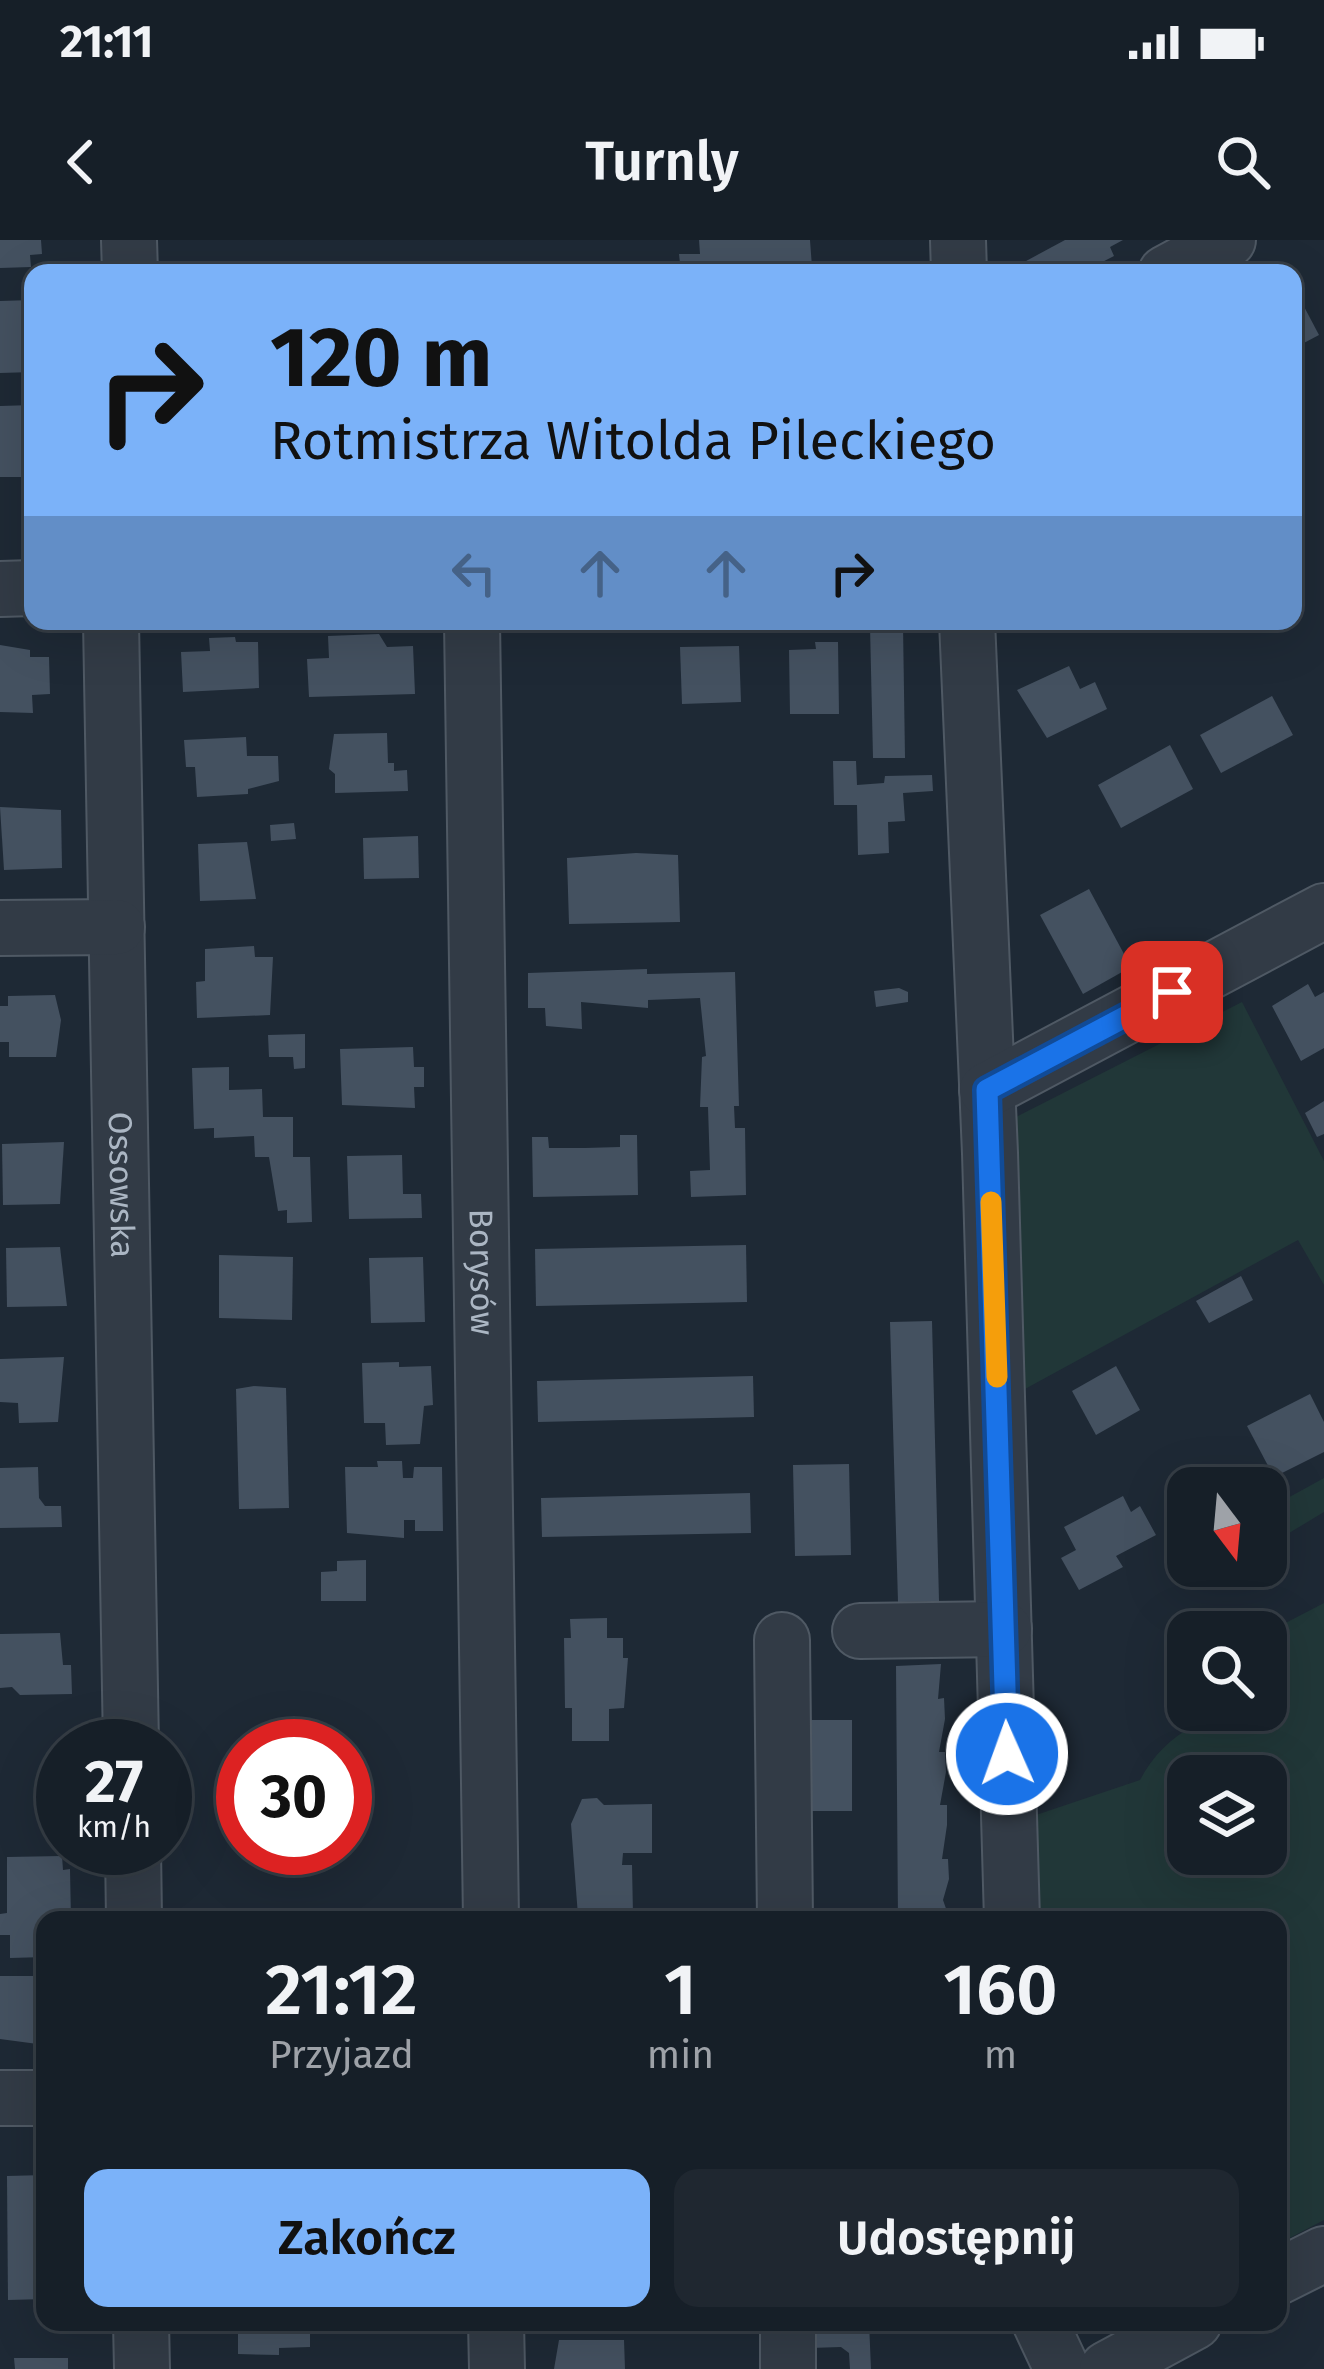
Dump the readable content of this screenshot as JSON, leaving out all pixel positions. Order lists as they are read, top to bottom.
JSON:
{
  "streets": {
    "street": ["Ossowska", "Borysów"]
  },
  "north": "bottom",
  "page": {
    "status": "21:11",
    "header": "Turnly",
    "turn": ["120 m", "Rotmistrza Witolda Pileckiego"],
    "speed": "27 km/h",
    "limit": "30",
    "eta": [
      "21:12",
      "Przyjazd",
      "1",
      "min",
      "160",
      "m"
    ],
    "buttons": ["Zakończ", "Udostępnij"]
  }
}
